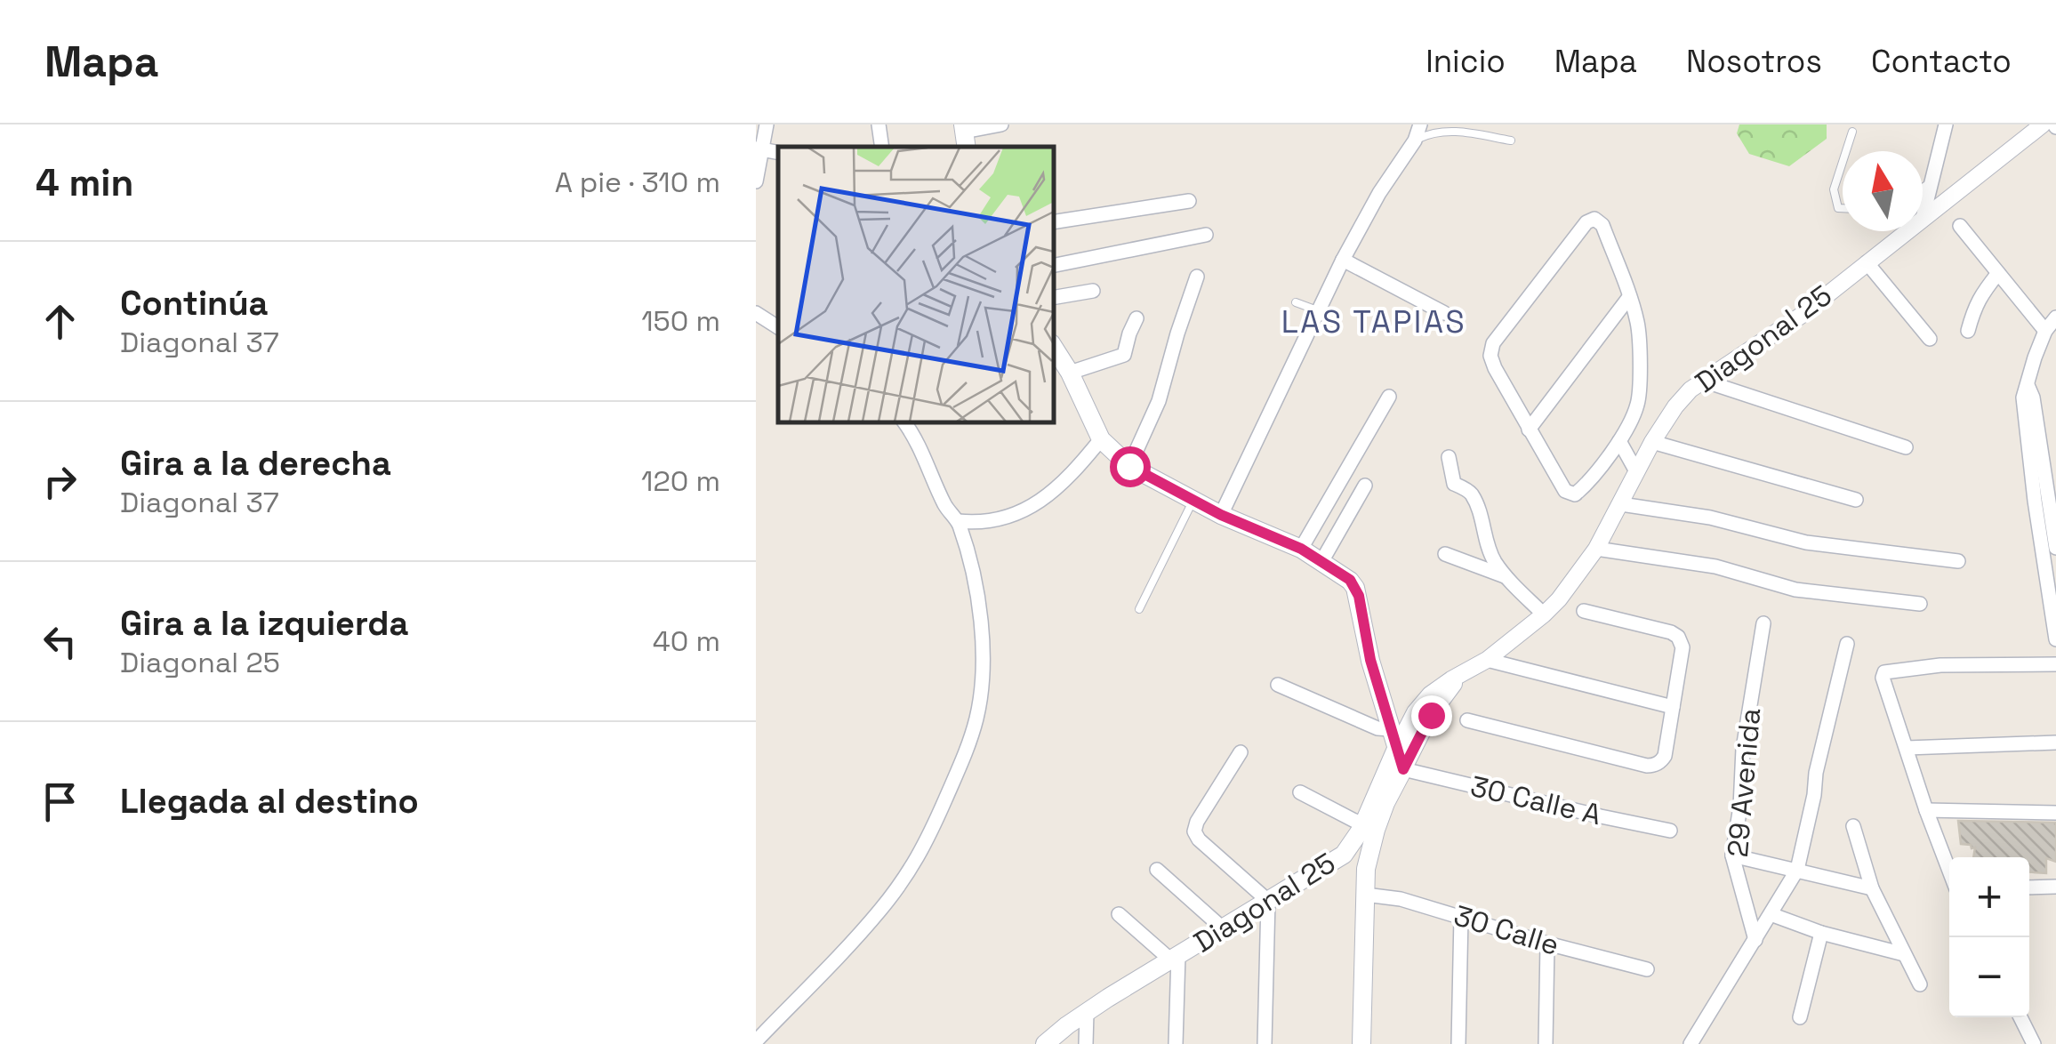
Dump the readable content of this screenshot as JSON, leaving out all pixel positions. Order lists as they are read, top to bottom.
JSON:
{
  "streets": {
    "main road": ["Diagonal 25"],
    "street": ["29 Avenida", "30 Calle A", "30 Calle"]
  },
  "crossings": [
    ["Diagonal 25", "30 Calle A"]
  ],
  "districts": ["LAS TAPIAS"],
  "north": "top",
  "page": {
    "header": "Mapa",
    "nav": [
      "Inicio",
      "Mapa",
      "Nosotros",
      "Contacto"
    ],
    "heading": ["4 min", "A pie · 310 m"],
    "list": [
      ["Continúa", "Diagonal 37", "150 m"],
      ["Gira a la derecha", "Diagonal 37", "120 m"],
      ["Gira a la izquierda", "Diagonal 25", "40 m"],
      "Llegada al destino"
    ],
    "map_buttons": ["+", "−"]
  }
}
